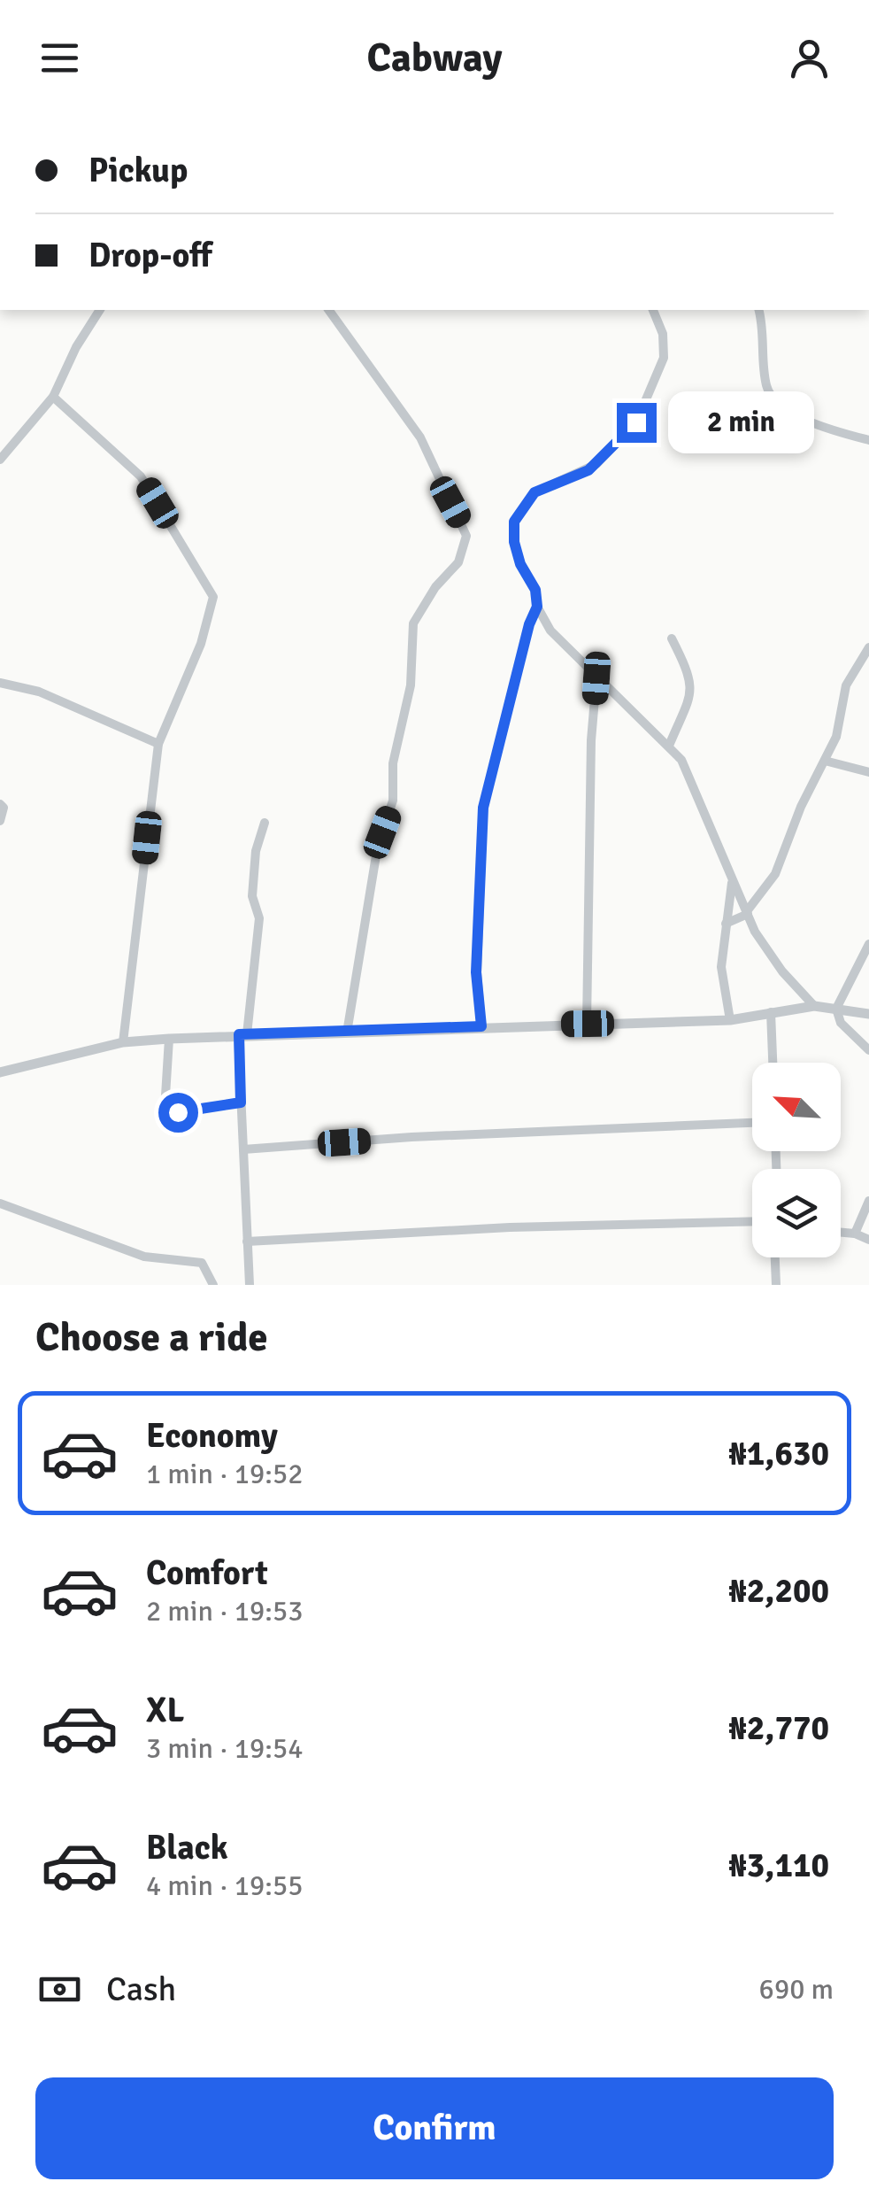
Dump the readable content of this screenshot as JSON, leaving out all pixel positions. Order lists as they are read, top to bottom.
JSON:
{
  "north": "top left",
  "page": {
    "header": "Cabway",
    "banner": ["Pickup", "Drop-off"],
    "bubble": "2 min",
    "heading": "Choose a ride",
    "list": [
      {
        "name": "Economy",
        "note": "1 min · 19:52",
        "value": "₦1,630"
      },
      {
        "name": "Comfort",
        "note": "2 min · 19:53",
        "value": "₦2,200"
      },
      {
        "name": "XL",
        "note": "3 min · 19:54",
        "value": "₦2,770"
      },
      {
        "name": "Black",
        "note": "4 min · 19:55",
        "value": "₦3,110"
      }
    ],
    "pay": ["Cash", "690 m"],
    "buttons": "Confirm"
  }
}
